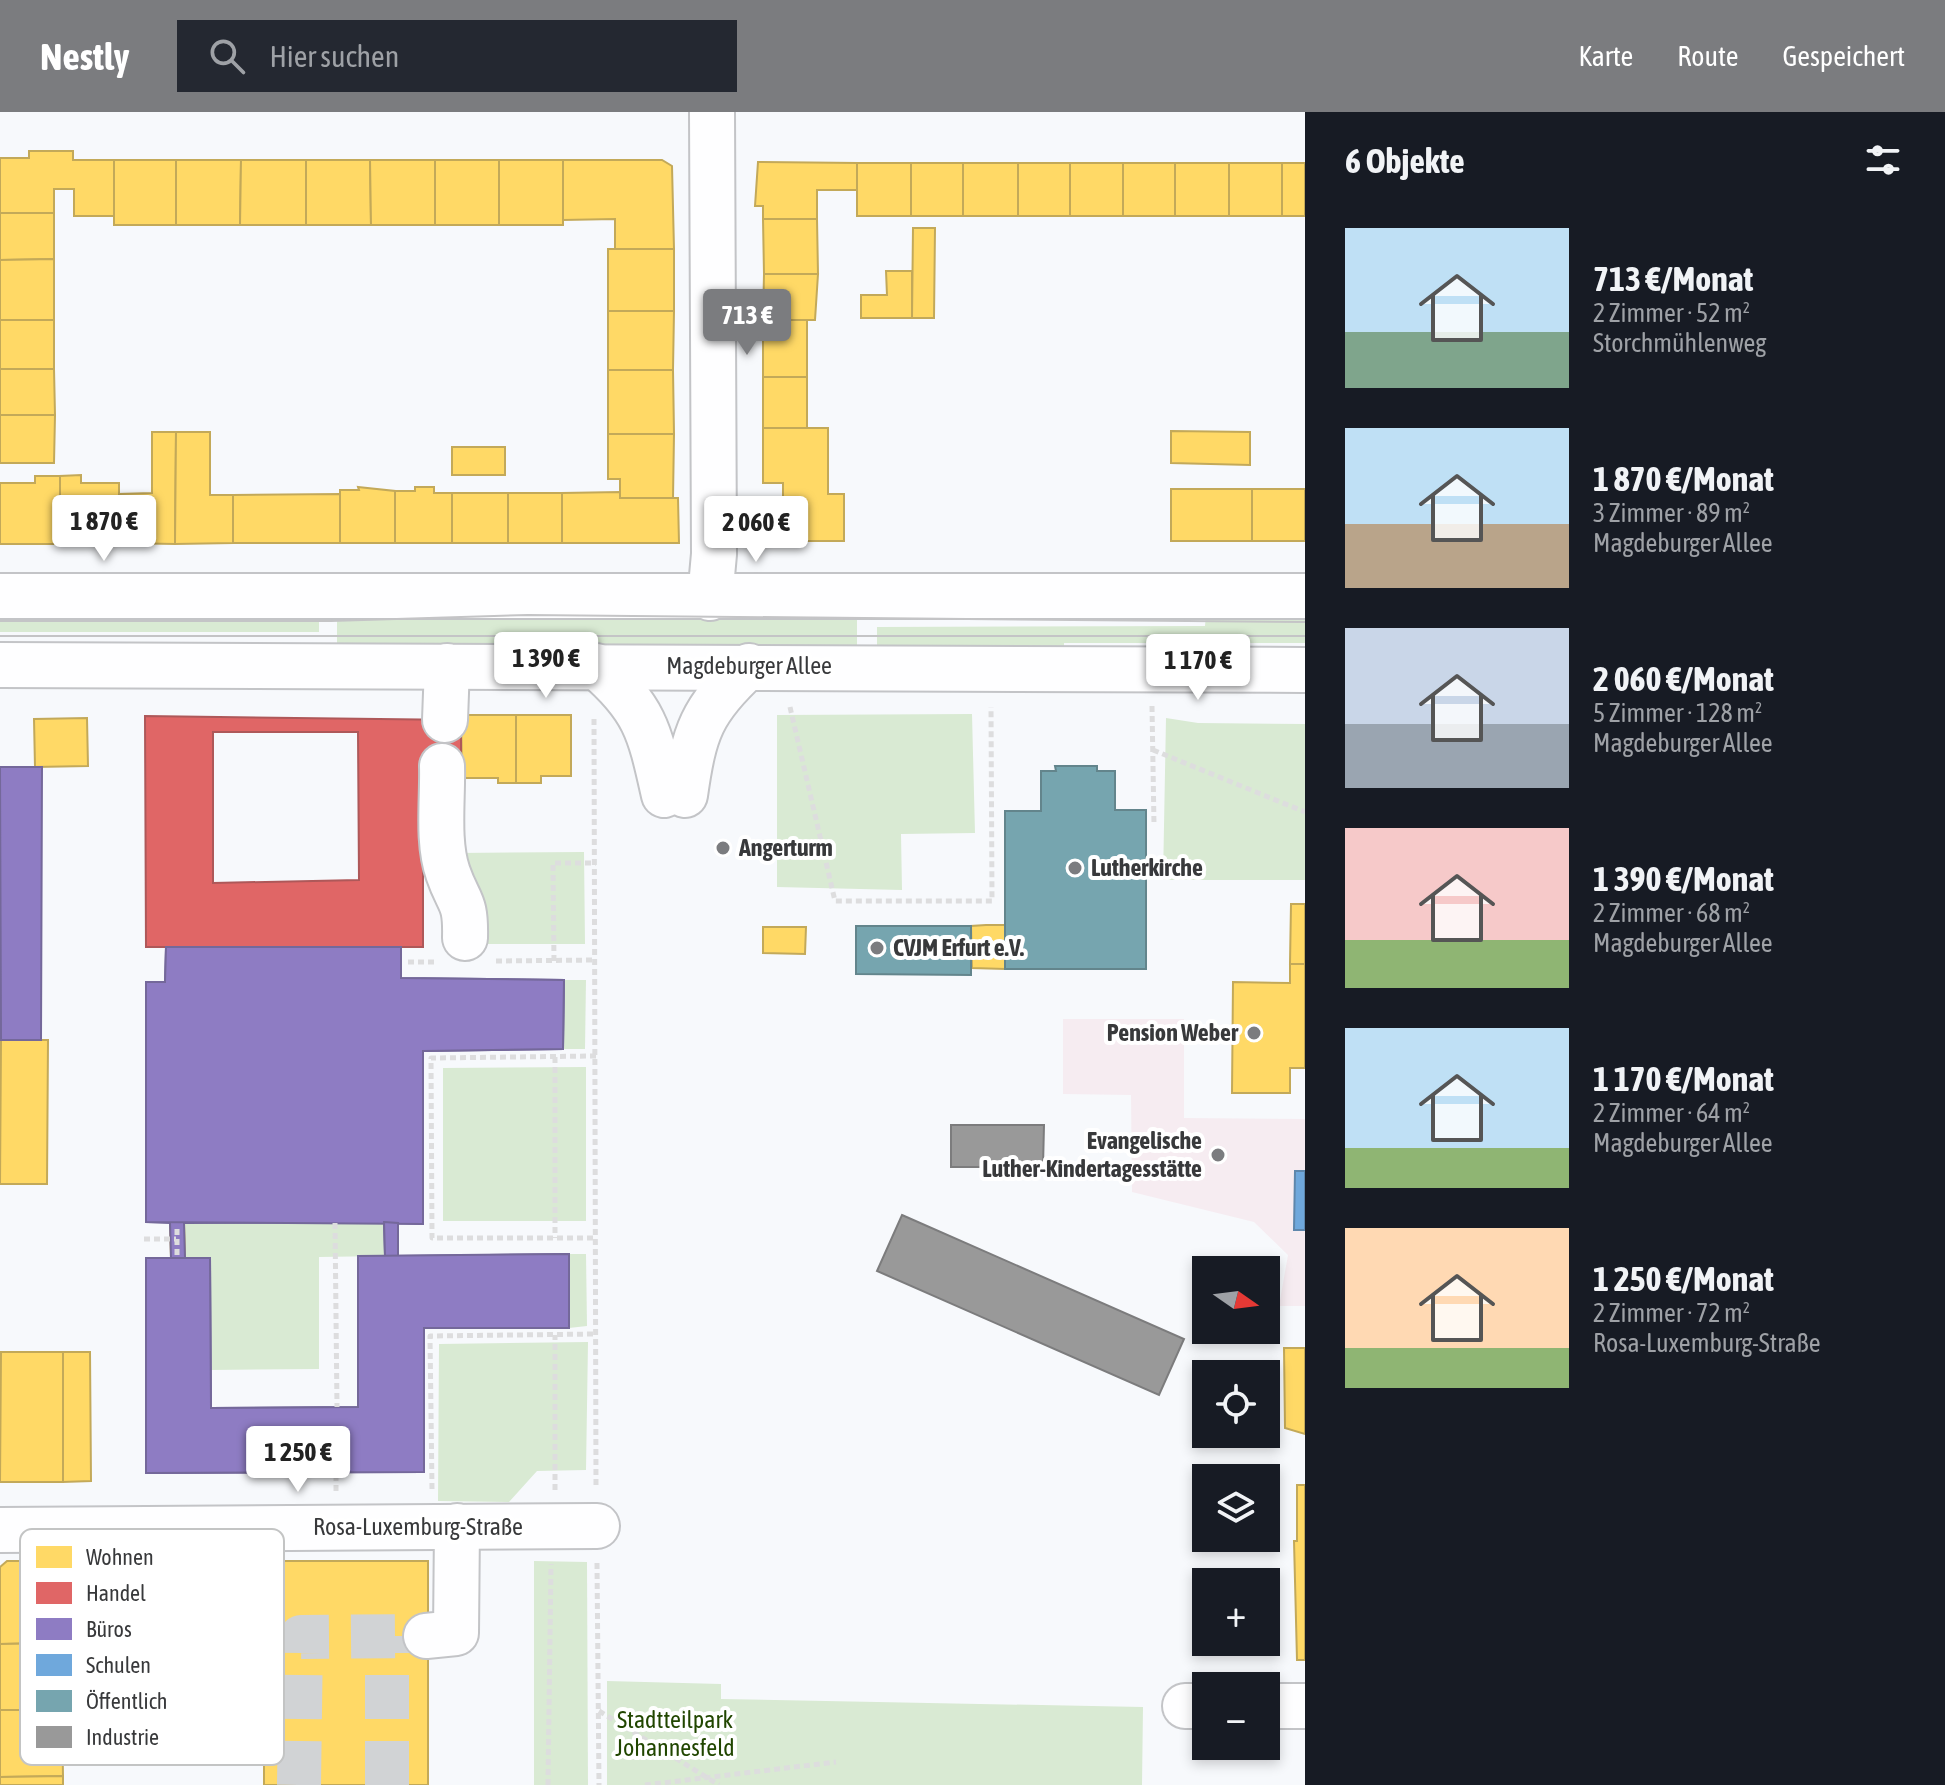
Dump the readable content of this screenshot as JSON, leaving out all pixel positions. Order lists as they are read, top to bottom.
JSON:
{
  "streets": {
    "main road": ["Magdeburger Allee", "Rosa-Luxemburg-Straße"]
  },
  "parks": ["Stadtteilpark Johannesfeld"],
  "places": [
    "Angerturm",
    "Lutherkirche",
    "CVJM Erfurt e.V.",
    "Pension Weber",
    "Evangelische Luther-Kindertagesstätte"
  ],
  "legend": [
    "Wohnen",
    "Handel",
    "Büros",
    "Schulen",
    "Öffentlich",
    "Industrie"
  ],
  "north": "right",
  "page": {
    "header": "Nestly",
    "search": "Hier suchen",
    "nav": ["Karte", "Route", "Gespeichert"],
    "heading": "6 Objekte",
    "list": [
      {
        "name": "713 €/Monat",
        "note": "2 Zimmer · 52 m² · Storchmühlenweg"
      },
      {
        "name": "1 870 €/Monat",
        "note": "3 Zimmer · 89 m² · Magdeburger Allee"
      },
      {
        "name": "2 060 €/Monat",
        "note": "5 Zimmer · 128 m² · Magdeburger Allee"
      },
      {
        "name": "1 390 €/Monat",
        "note": "2 Zimmer · 68 m² · Magdeburger Allee"
      },
      {
        "name": "1 170 €/Monat",
        "note": "2 Zimmer · 64 m² · Magdeburger Allee"
      },
      {
        "name": "1 250 €/Monat",
        "note": "2 Zimmer · 72 m² · Rosa-Luxemburg-Straße"
      }
    ],
    "price": [
      "713 €",
      "1 870 €",
      "2 060 €",
      "1 390 €",
      "1 170 €",
      "1 250 €"
    ],
    "map_buttons": ["+", "−"]
  }
}
